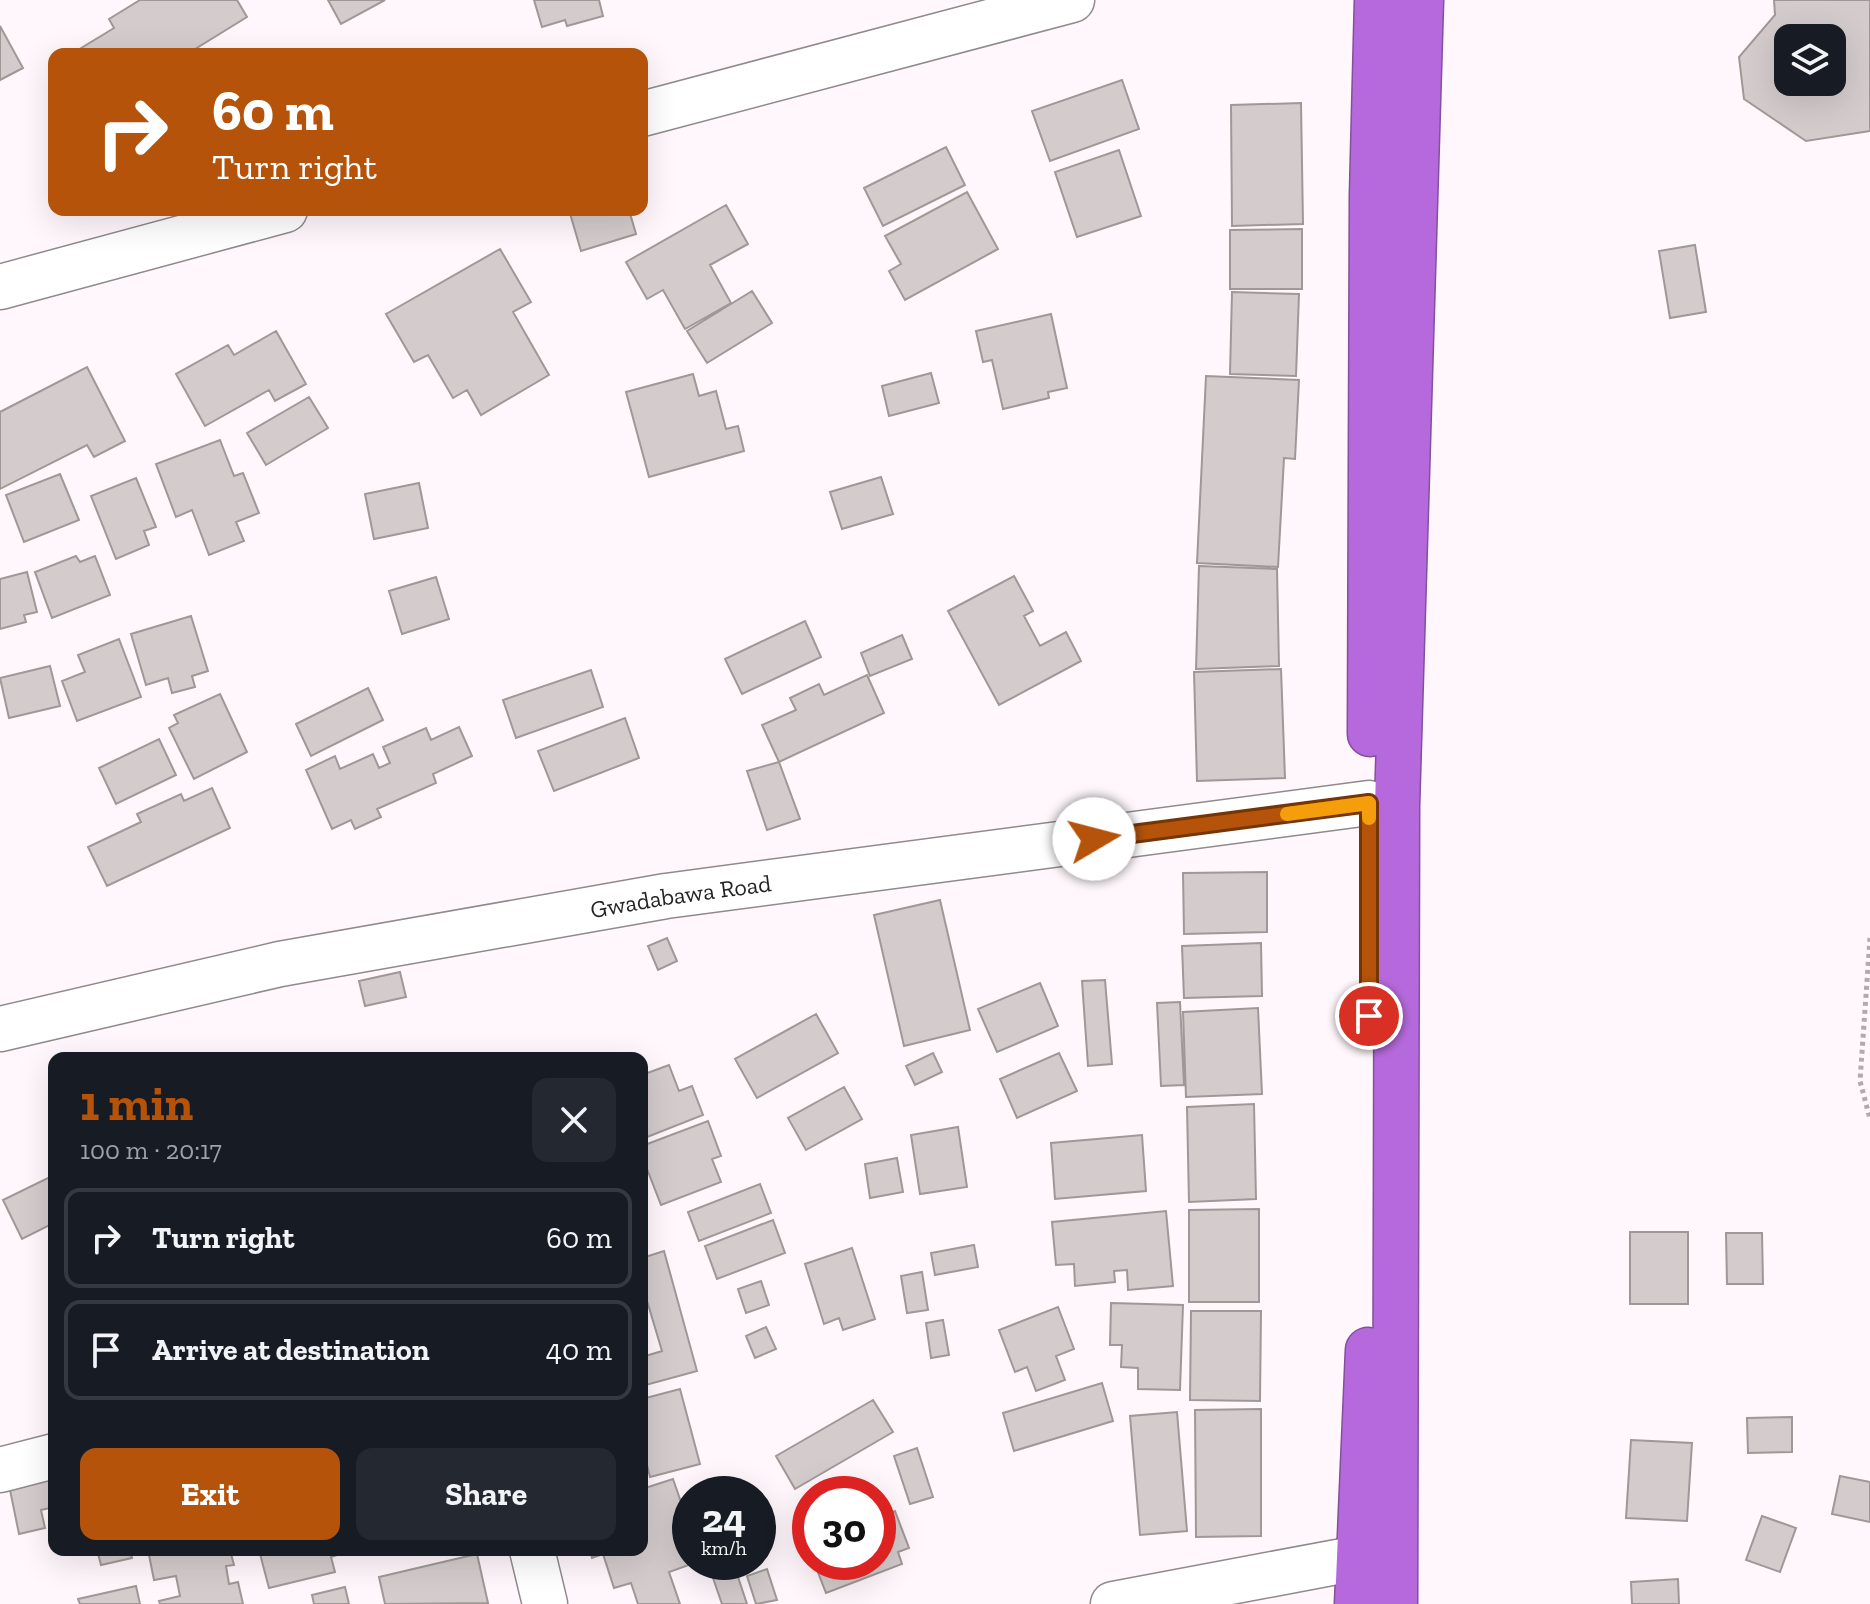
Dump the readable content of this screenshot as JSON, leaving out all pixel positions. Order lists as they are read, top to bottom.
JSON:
{
  "streets": {
    "street": ["Gwadabawa Road"]
  },
  "page": {
    "turn": ["60 m", "Turn right"],
    "heading": ["1 min", "100 m · 20:17"],
    "list": [
      {
        "name": "Turn right",
        "value": "60 m"
      },
      {
        "name": "Arrive at destination",
        "value": "40 m"
      }
    ],
    "buttons": ["Exit", "Share"],
    "speed": "24 km/h",
    "limit": "30"
  }
}
